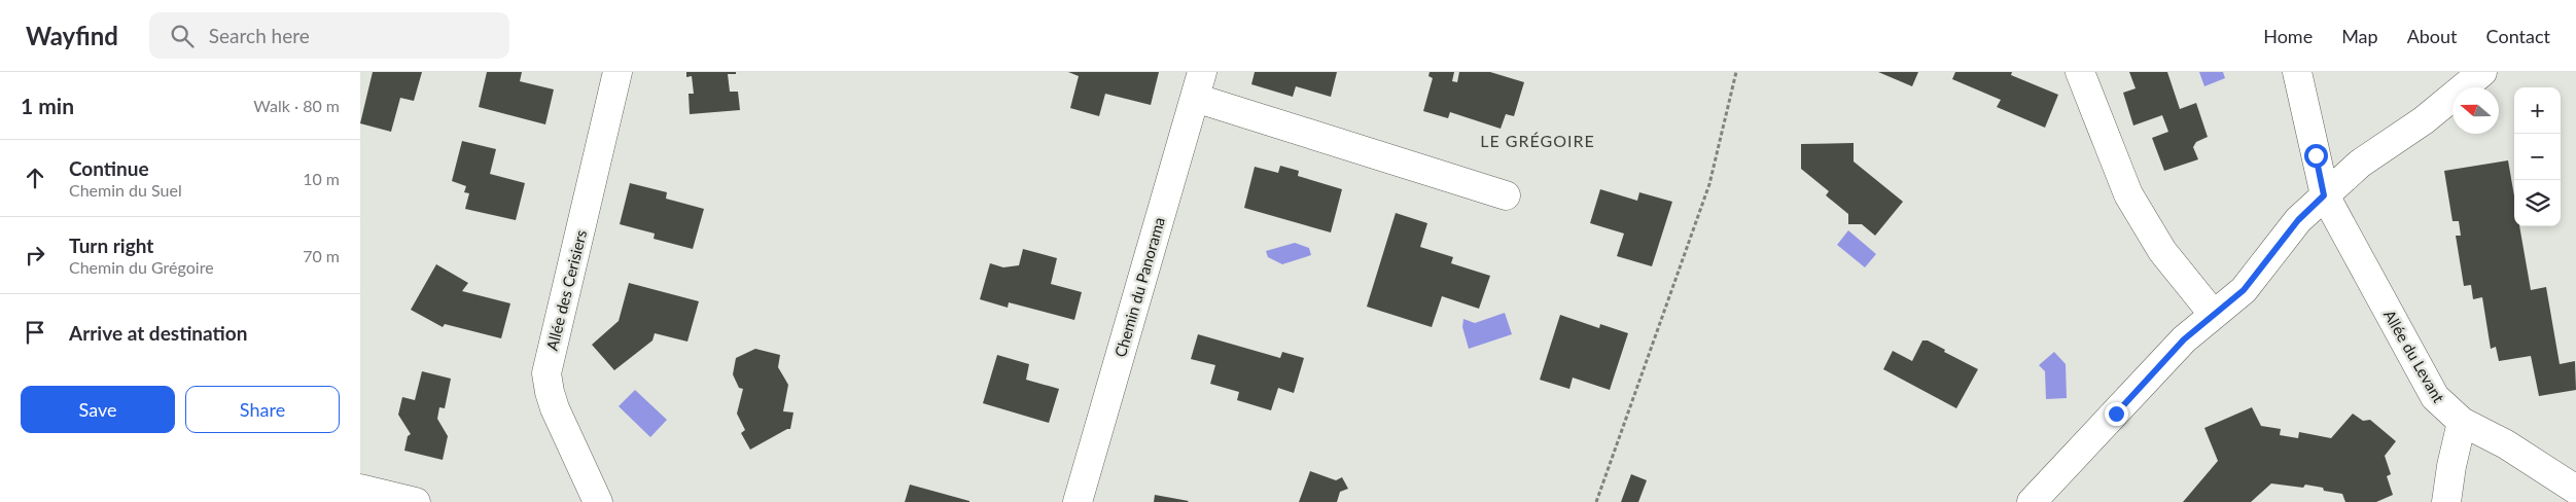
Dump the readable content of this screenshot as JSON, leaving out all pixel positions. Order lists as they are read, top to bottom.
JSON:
{
  "streets": {
    "street": ["Chemin du Panorama", "Allée des Cerisiers", "Allée du Levant"]
  },
  "districts": ["LE GRÉGOIRE"],
  "north": "left",
  "page": {
    "header": "Wayfind",
    "search": "Search here",
    "nav": [
      "Home",
      "Map",
      "About",
      "Contact"
    ],
    "heading": ["1 min", "Walk · 80 m"],
    "map_buttons": ["+", "−"],
    "list": [
      ["Continue", "Chemin du Suel", "10 m"],
      ["Turn right", "Chemin du Grégoire", "70 m"],
      "Arrive at destination"
    ],
    "buttons": ["Save", "Share"]
  }
}
